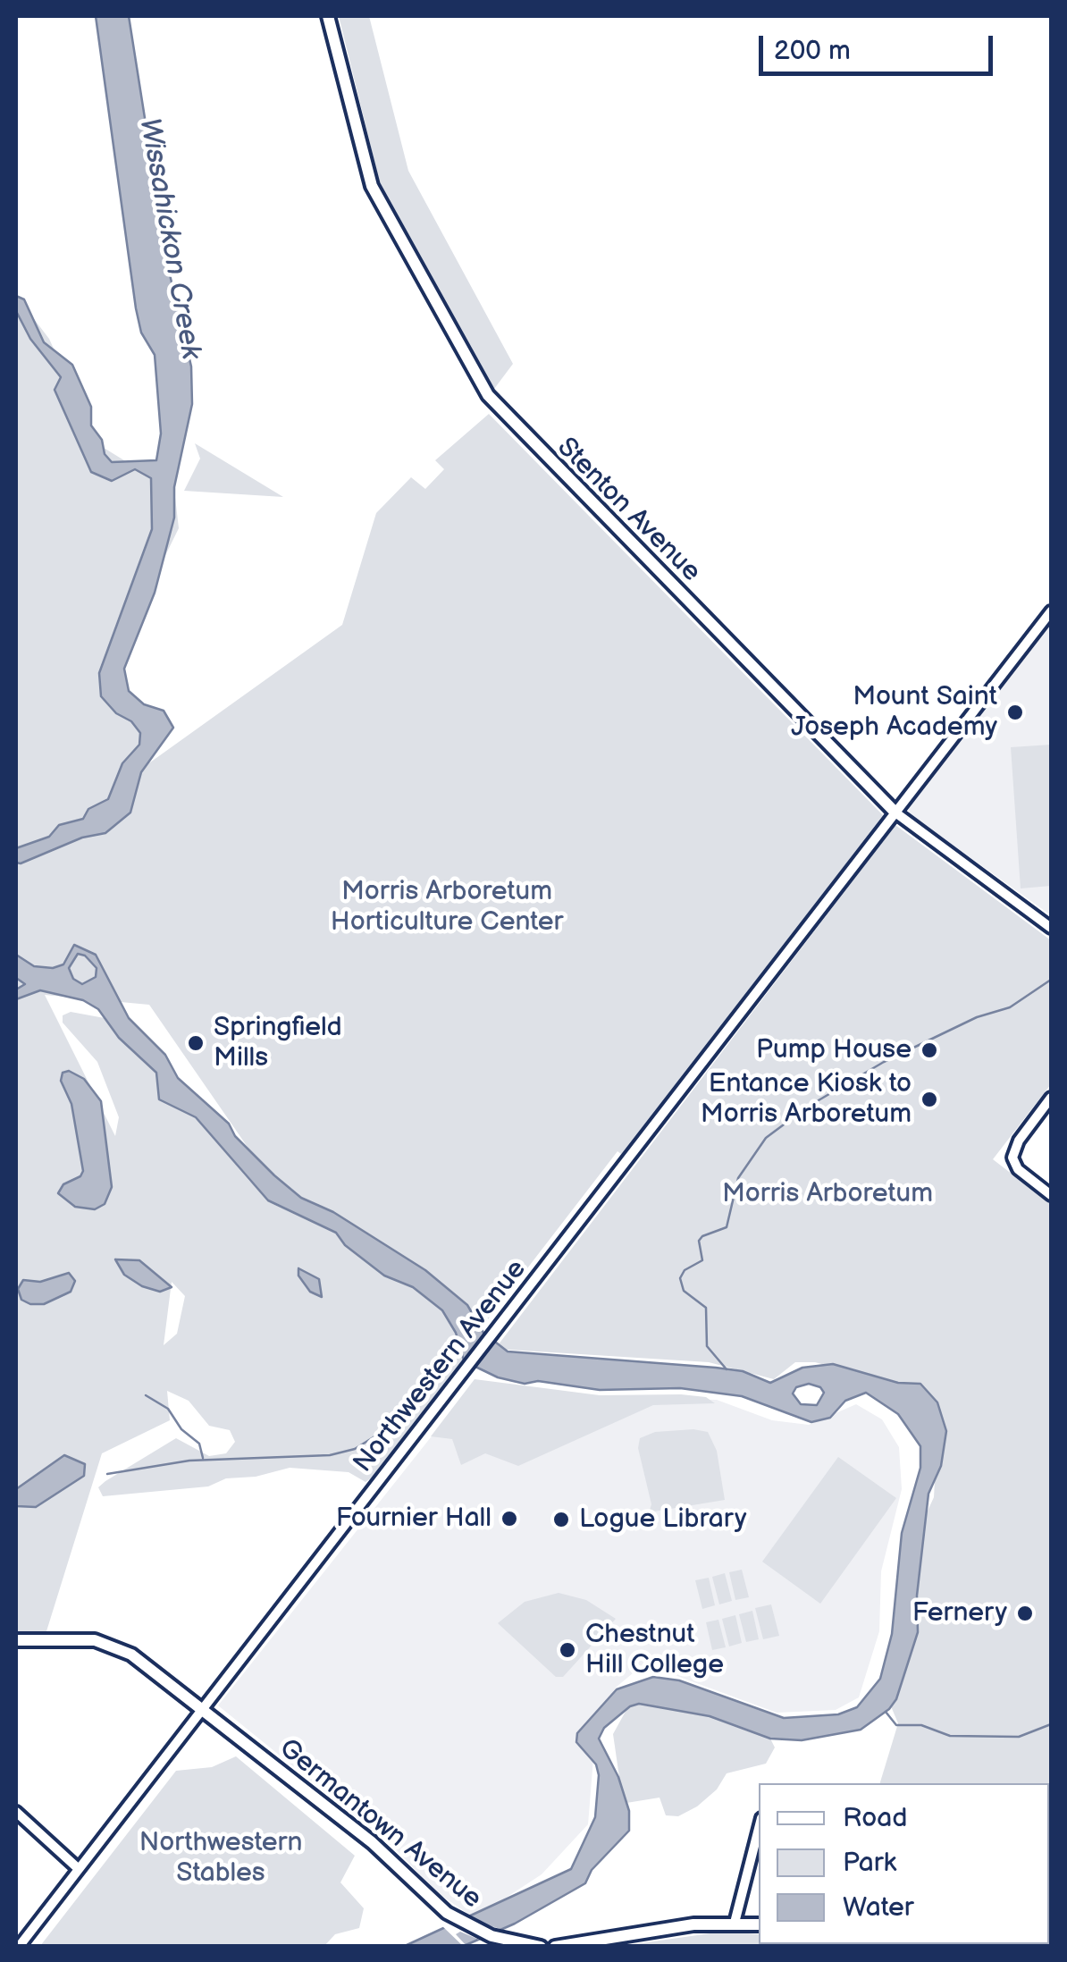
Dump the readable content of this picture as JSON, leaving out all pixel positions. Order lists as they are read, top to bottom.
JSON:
{
  "streets": {
    "main road": ["Stenton Avenue", "Germantown Avenue"],
    "street": ["Northwestern Avenue"]
  },
  "crossings": [
    ["Stenton Avenue", "Northwestern Avenue"],
    ["Northwestern Avenue", "Germantown Avenue"]
  ],
  "water": ["Wissahickon Creek"],
  "parks": ["Morris Arboretum Horticulture Center", "Morris Arboretum", "Northwestern Stables"],
  "places": [
    "Mount Saint Joseph Academy",
    "Springfield Mills",
    "Pump House",
    "Entance Kiosk to Morris Arboretum",
    "Fournier Hall",
    "Logue Library",
    "Fernery",
    "Chestnut Hill College"
  ],
  "legend": ["Road", "Park", "Water"],
  "scale_bar": "200 m"
}
